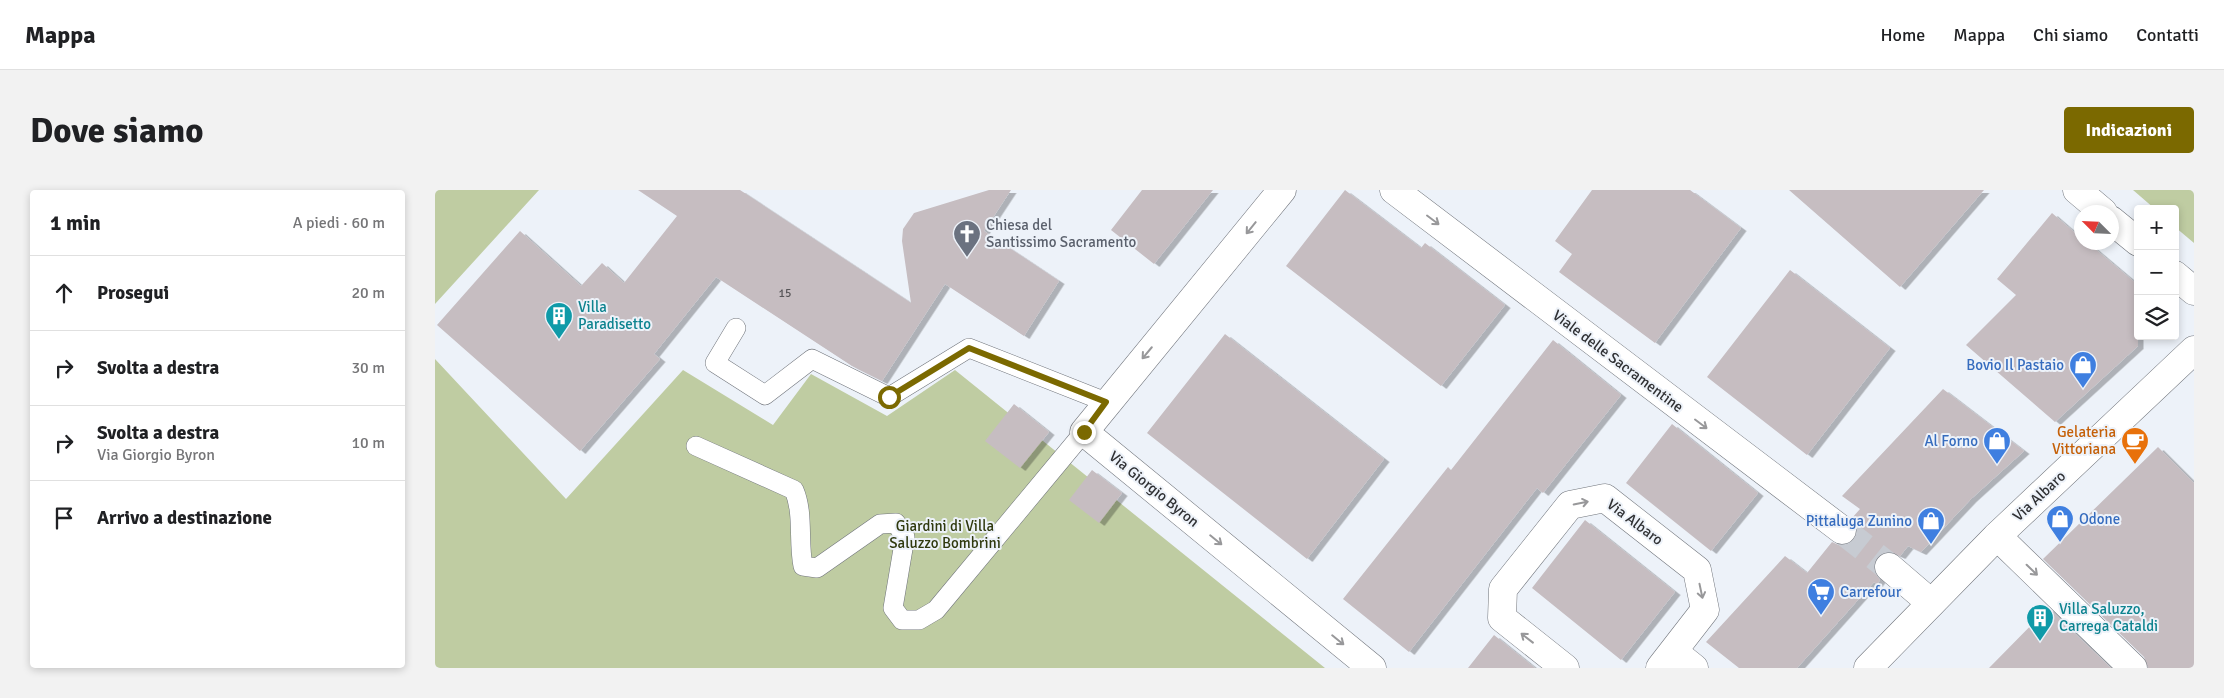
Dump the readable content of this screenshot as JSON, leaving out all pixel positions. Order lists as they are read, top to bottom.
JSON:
{
  "streets": {
    "street": ["Viale delle Sacramentine", "Via Giorgio Byron", "Via Albaro"]
  },
  "one_way": ["Viale delle Sacramentine", "Via Giorgio Byron"],
  "parks": ["Giardini di Villa Saluzzo Bombrini"],
  "places": {
    "church": ["Chiesa del Santissimo Sacramento"],
    "building": ["Villa Paradisetto", "Villa Saluzzo, Carrega Cataldi"],
    "shop": [
      "Bovio Il Pastaio",
      "Al Forno",
      "Odone",
      "Pittaluga Zunino"
    ],
    "cafe": ["Gelateria Vittoriana"],
    "supermarket": ["Carrefour"]
  },
  "house_numbers": ["15"],
  "north": "top left",
  "page": {
    "header": "Mappa",
    "nav": [
      "Home",
      "Mappa",
      "Chi siamo",
      "Contatti"
    ],
    "buttons": "Indicazioni",
    "title": "Dove siamo",
    "heading": ["1 min", "A piedi · 60 m"],
    "map_buttons": ["+", "−"],
    "list": [
      ["Prosegui", "20 m"],
      ["Svolta a destra", "30 m"],
      ["Svolta a destra", "Via Giorgio Byron", "10 m"],
      "Arrivo a destinazione"
    ]
  }
}
